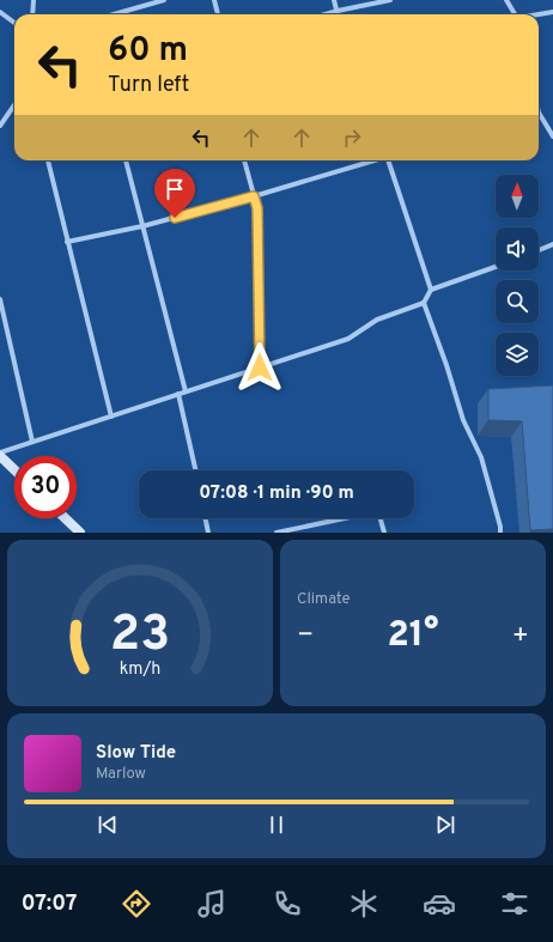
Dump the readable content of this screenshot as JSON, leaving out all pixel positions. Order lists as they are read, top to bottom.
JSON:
{
  "north": "top",
  "page": {
    "turn": ["60 m", "Turn left"],
    "limit": "30",
    "trip": "07:08 · 1 min · 90 m",
    "tile": "Climate",
    "heat": ["−", "21°", "+"],
    "song": ["Slow Tide", "Marlow"],
    "tabs": "07:07",
    "gauge": ["23", "km/h"]
  }
}
